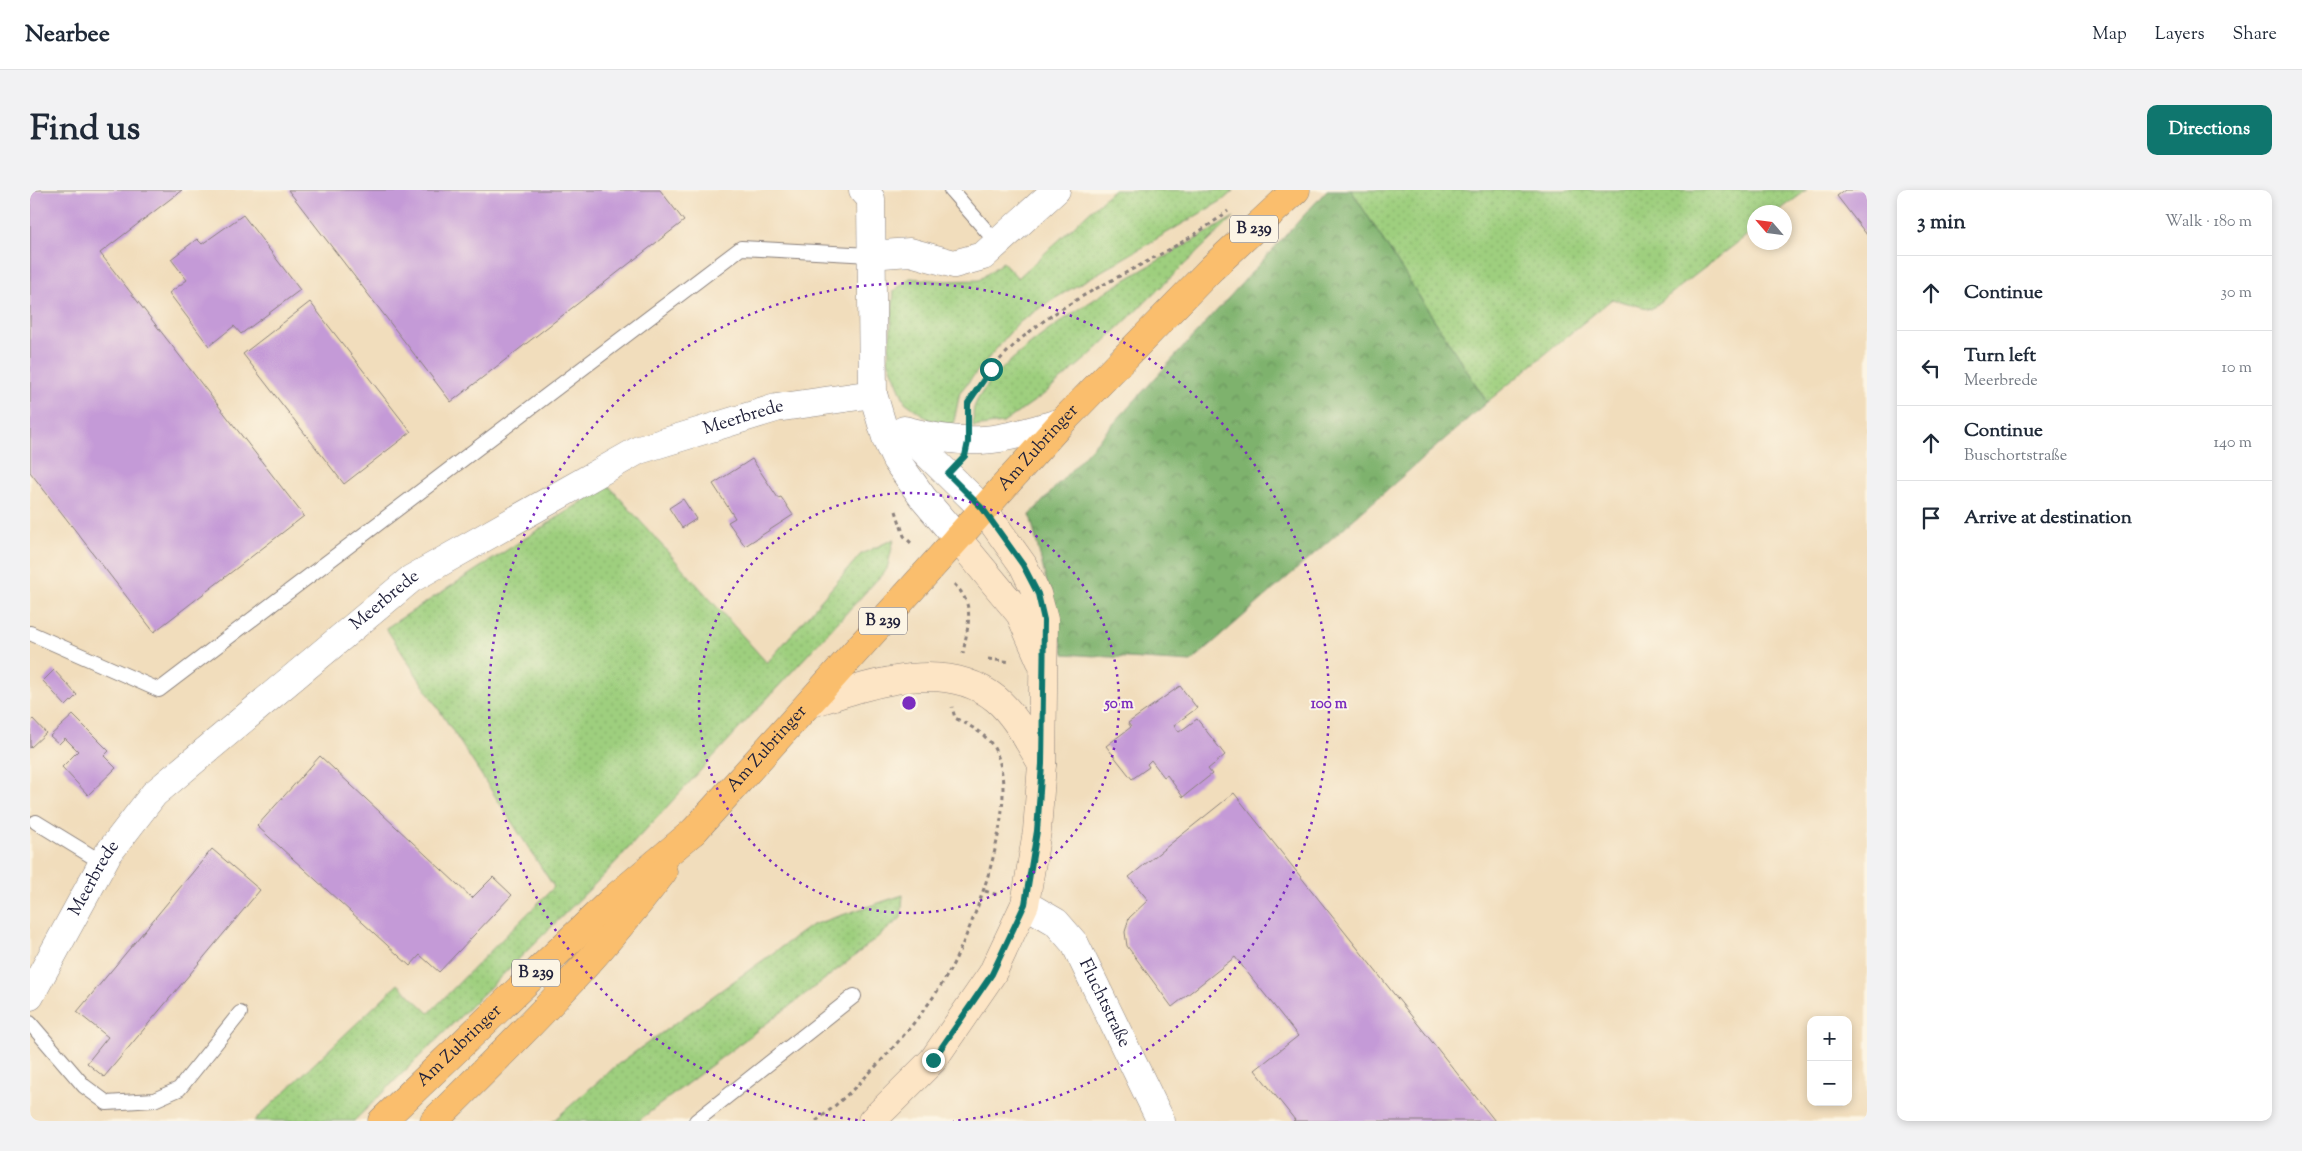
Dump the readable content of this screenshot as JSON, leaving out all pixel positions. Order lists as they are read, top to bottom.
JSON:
{
  "streets": {
    "main road": ["B 239", "Am Zubringer"],
    "street": ["Meerbrede", "Fluchtstraße"]
  },
  "north": "top left",
  "page": {
    "header": "Nearbee",
    "nav": ["Map", "Layers", "Share"],
    "title": "Find us",
    "buttons": "Directions",
    "heading": ["3 min", "Walk · 180 m"],
    "list": [
      ["Continue", "30 m"],
      ["Turn left", "Meerbrede", "10 m"],
      ["Continue", "Buschortstraße", "140 m"],
      "Arrive at destination"
    ],
    "map_buttons": ["+", "−"]
  },
  "rings": ["50 m", "100 m"]
}
